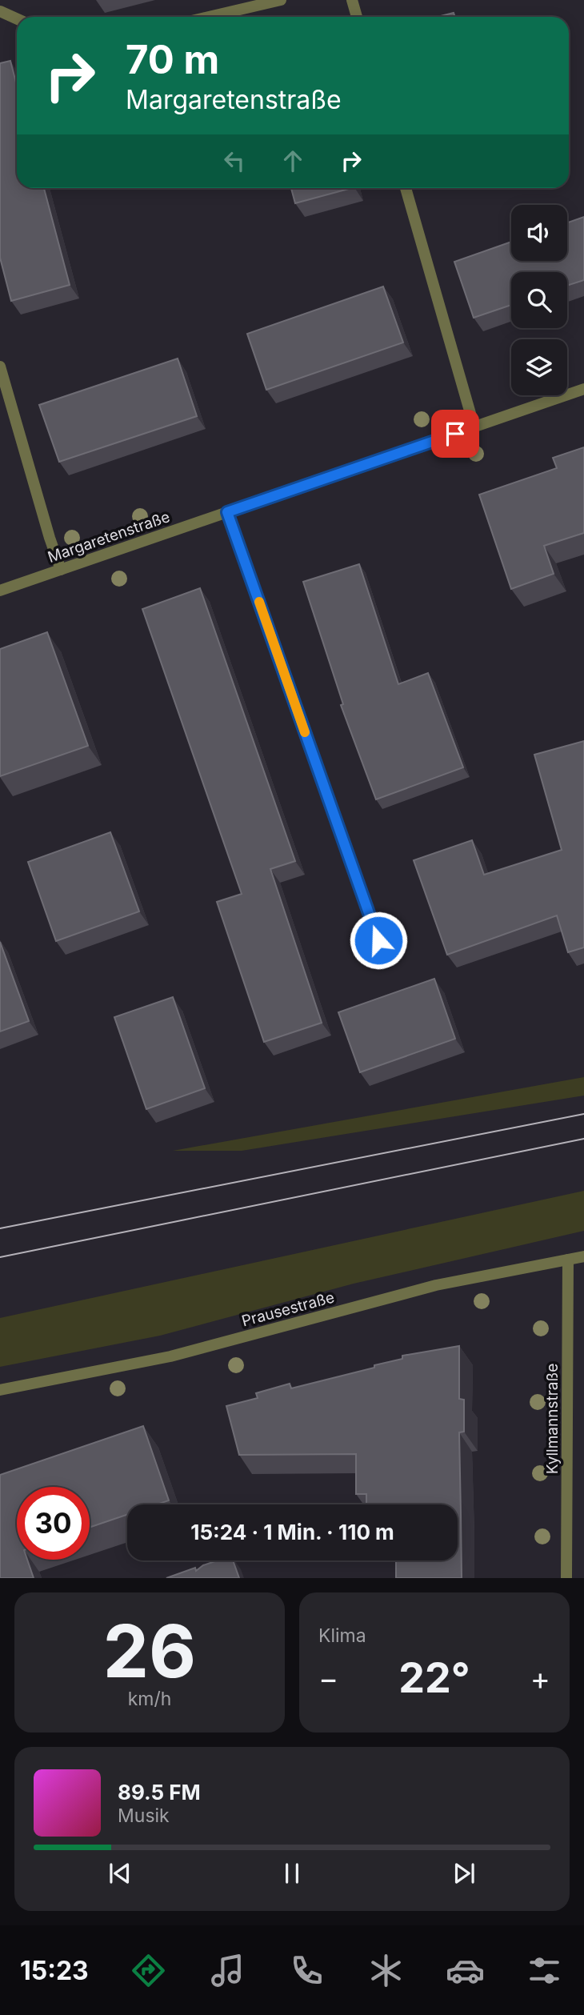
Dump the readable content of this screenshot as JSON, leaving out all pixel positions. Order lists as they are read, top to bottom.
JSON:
{
  "streets": {
    "street": ["Margaretenstraße", "Prausestraße", "Kyllmannstraße"]
  },
  "crossings": [
    ["Prausestraße", "Kyllmannstraße"]
  ],
  "page": {
    "turn": ["70 m", "Margaretenstraße"],
    "limit": "30",
    "trip": "15:24 · 1 Min. · 110 m",
    "tile": [
      ["26", "km/h"],
      "Klima"
    ],
    "heat": ["−", "22°", "+"],
    "song": ["89.5 FM", "Musik"],
    "tabs": "15:23"
  }
}
